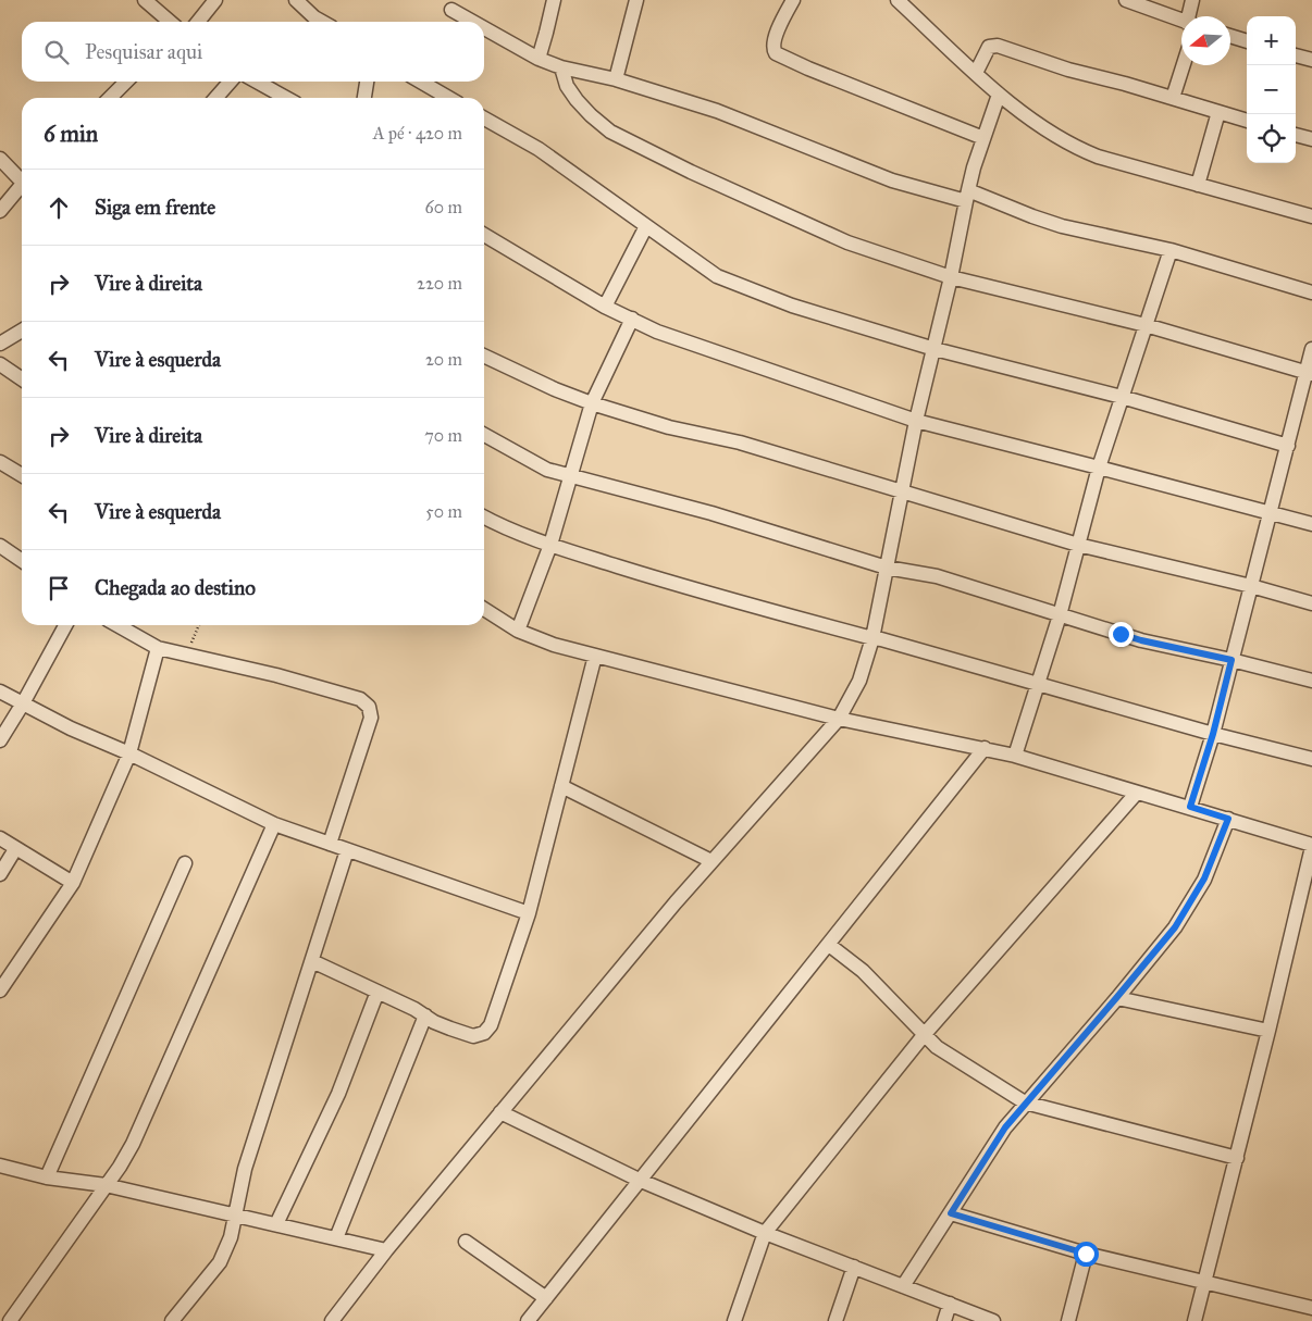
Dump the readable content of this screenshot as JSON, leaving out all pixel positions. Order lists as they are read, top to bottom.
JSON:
{
  "north": "left",
  "page": {
    "map_buttons": ["+", "−"],
    "search": "Pesquisar aqui",
    "heading": ["6 min", "A pé · 420 m"],
    "list": [
      ["Siga em frente", "60 m"],
      ["Vire à direita", "220 m"],
      ["Vire à esquerda", "20 m"],
      ["Vire à direita", "70 m"],
      ["Vire à esquerda", "50 m"],
      "Chegada ao destino"
    ]
  }
}
